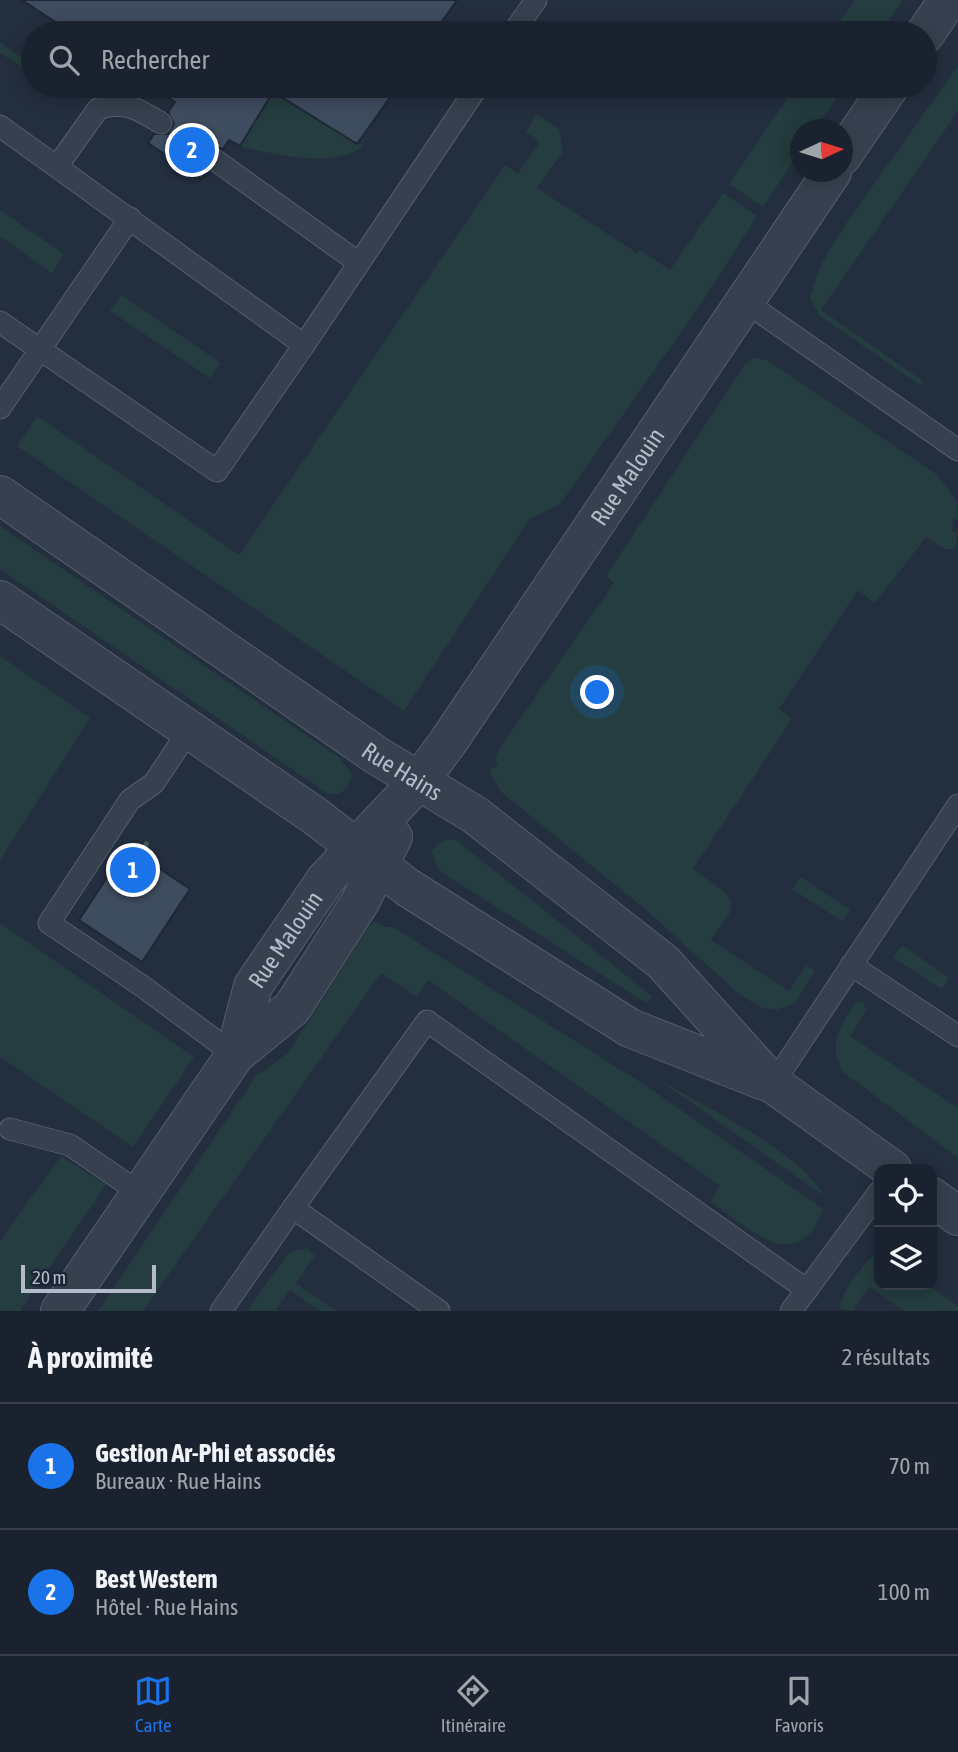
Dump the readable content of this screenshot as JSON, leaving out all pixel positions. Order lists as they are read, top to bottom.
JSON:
{
  "streets": {
    "street": ["Rue Malouin", "Rue Hains"]
  },
  "crossings": [
    ["Rue Malouin", "Rue Hains"]
  ],
  "scale_bar": "20 m",
  "north": "right",
  "page": {
    "search": "Rechercher",
    "pins": ["2", "1"],
    "scale": "20 m",
    "heading": ["À proximité", "2 résultats"],
    "list": [
      {
        "mark": "1",
        "name": "Gestion Ar-Phi et associés",
        "note": "Bureaux · Rue Hains",
        "value": "70 m"
      },
      {
        "mark": "2",
        "name": "Best Western",
        "note": "Hôtel · Rue Hains",
        "value": "100 m"
      }
    ],
    "nav": ["Carte", "Itinéraire", "Favoris"]
  }
}
